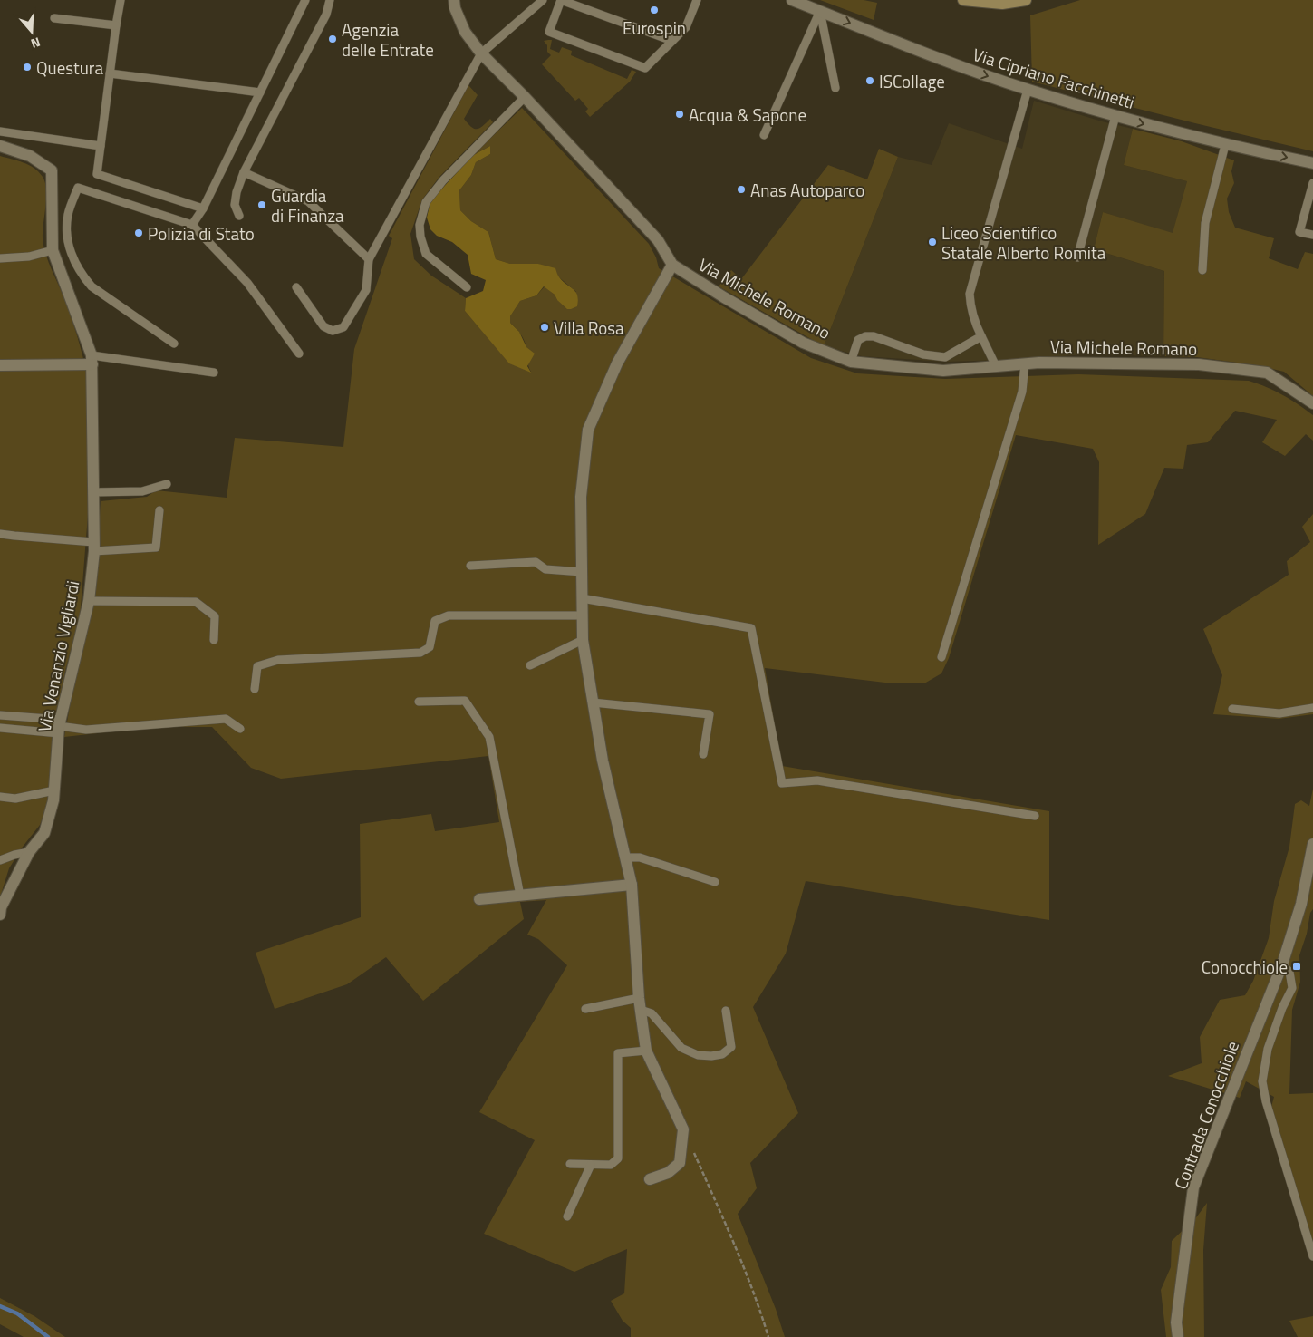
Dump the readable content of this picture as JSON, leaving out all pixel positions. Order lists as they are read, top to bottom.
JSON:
{
  "streets": {
    "street": [
      "Via Cipriano Facchinetti",
      "Via Michele Romano",
      "Via Venanzio Vigliardi",
      "Contrada Conocchiole"
    ]
  },
  "one_way": ["Via Cipriano Facchinetti"],
  "places": {
    "other": [
      "Eurospin",
      "Agenzia delle Entrate",
      "Questura",
      "ISCollage",
      "Acqua & Sapone",
      "Anas Autoparco",
      "Guardia di Finanza",
      "Polizia di Stato",
      "Liceo Scientifico Statale Alberto Romita",
      "Villa Rosa"
    ],
    "transit": ["Conocchiole"]
  },
  "north": "bottom"
}
